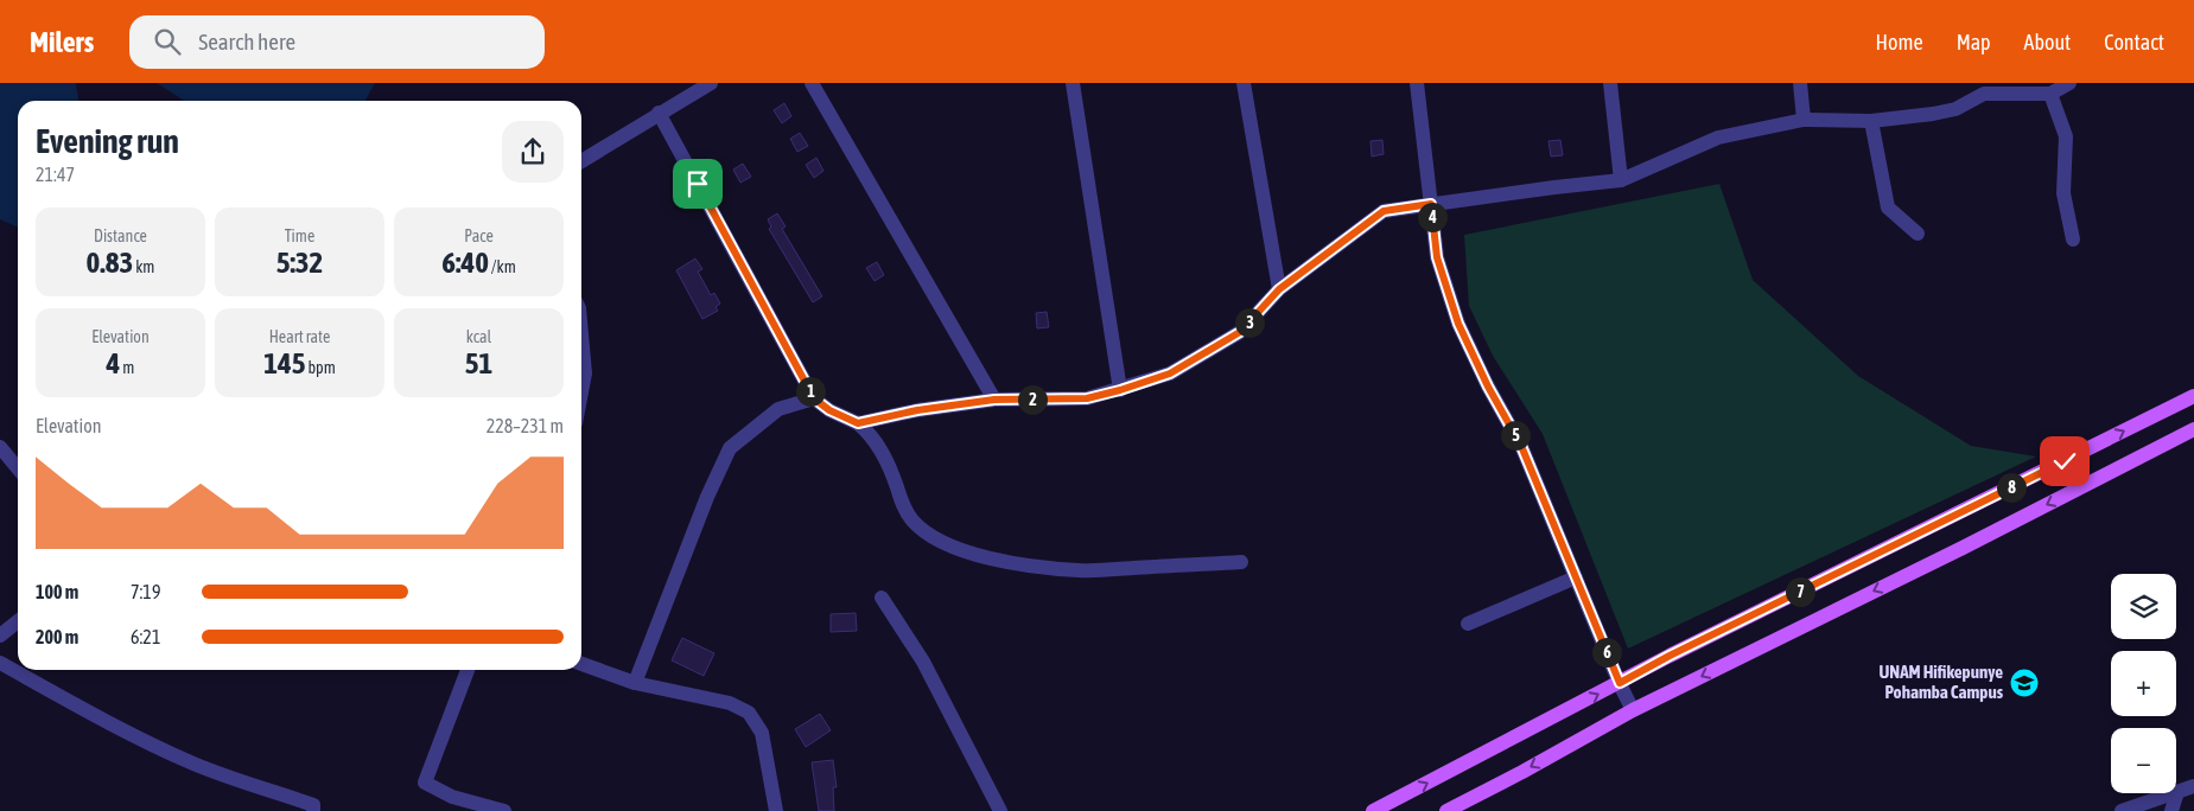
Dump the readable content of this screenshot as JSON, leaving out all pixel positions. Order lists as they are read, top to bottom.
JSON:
{
  "places": {
    "school or university": ["UNAM Hifikepunye Pohamba Campus"]
  },
  "page": {
    "header": "Milers",
    "search": "Search here",
    "nav": [
      "Home",
      "Map",
      "About",
      "Contact"
    ],
    "heading": ["Evening run", "21:47"],
    "stats": [
      ["Distance", "0.83 km"],
      ["Time", "5:32"],
      ["Pace", "6:40 /km"],
      ["Elevation", "4 m"],
      ["Heart rate", "145 bpm"],
      ["kcal", "51"]
    ],
    "pins": [
      "4",
      "3",
      "1",
      "2",
      "5",
      "8",
      "7",
      "6"
    ],
    "chart": ["Elevation", "228–231 m"],
    "list": [
      {
        "name": "100 m",
        "note": "7:19"
      },
      {
        "name": "200 m",
        "note": "6:21"
      }
    ],
    "map_buttons": ["+", "−"]
  }
}
